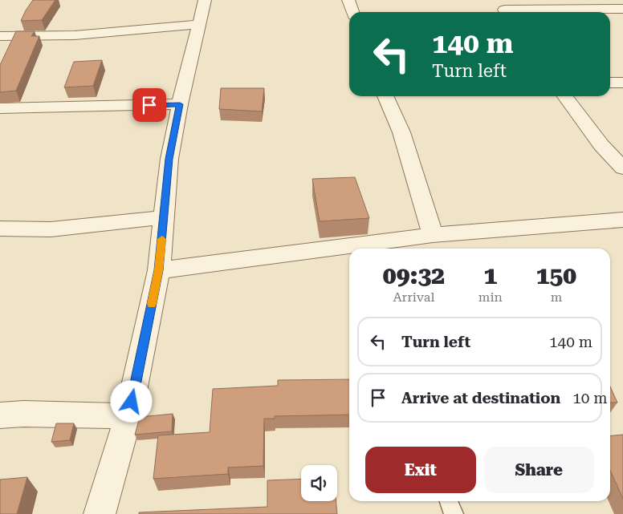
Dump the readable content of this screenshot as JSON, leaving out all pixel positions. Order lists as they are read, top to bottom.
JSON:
{
  "page": {
    "turn": ["140 m", "Turn left"],
    "eta": [
      "09:32",
      "Arrival",
      "1",
      "min",
      "150",
      "m"
    ],
    "list": [
      {
        "name": "Turn left",
        "value": "140 m"
      },
      {
        "name": "Arrive at destination",
        "value": "10 m"
      }
    ],
    "buttons": ["Exit", "Share"]
  }
}
